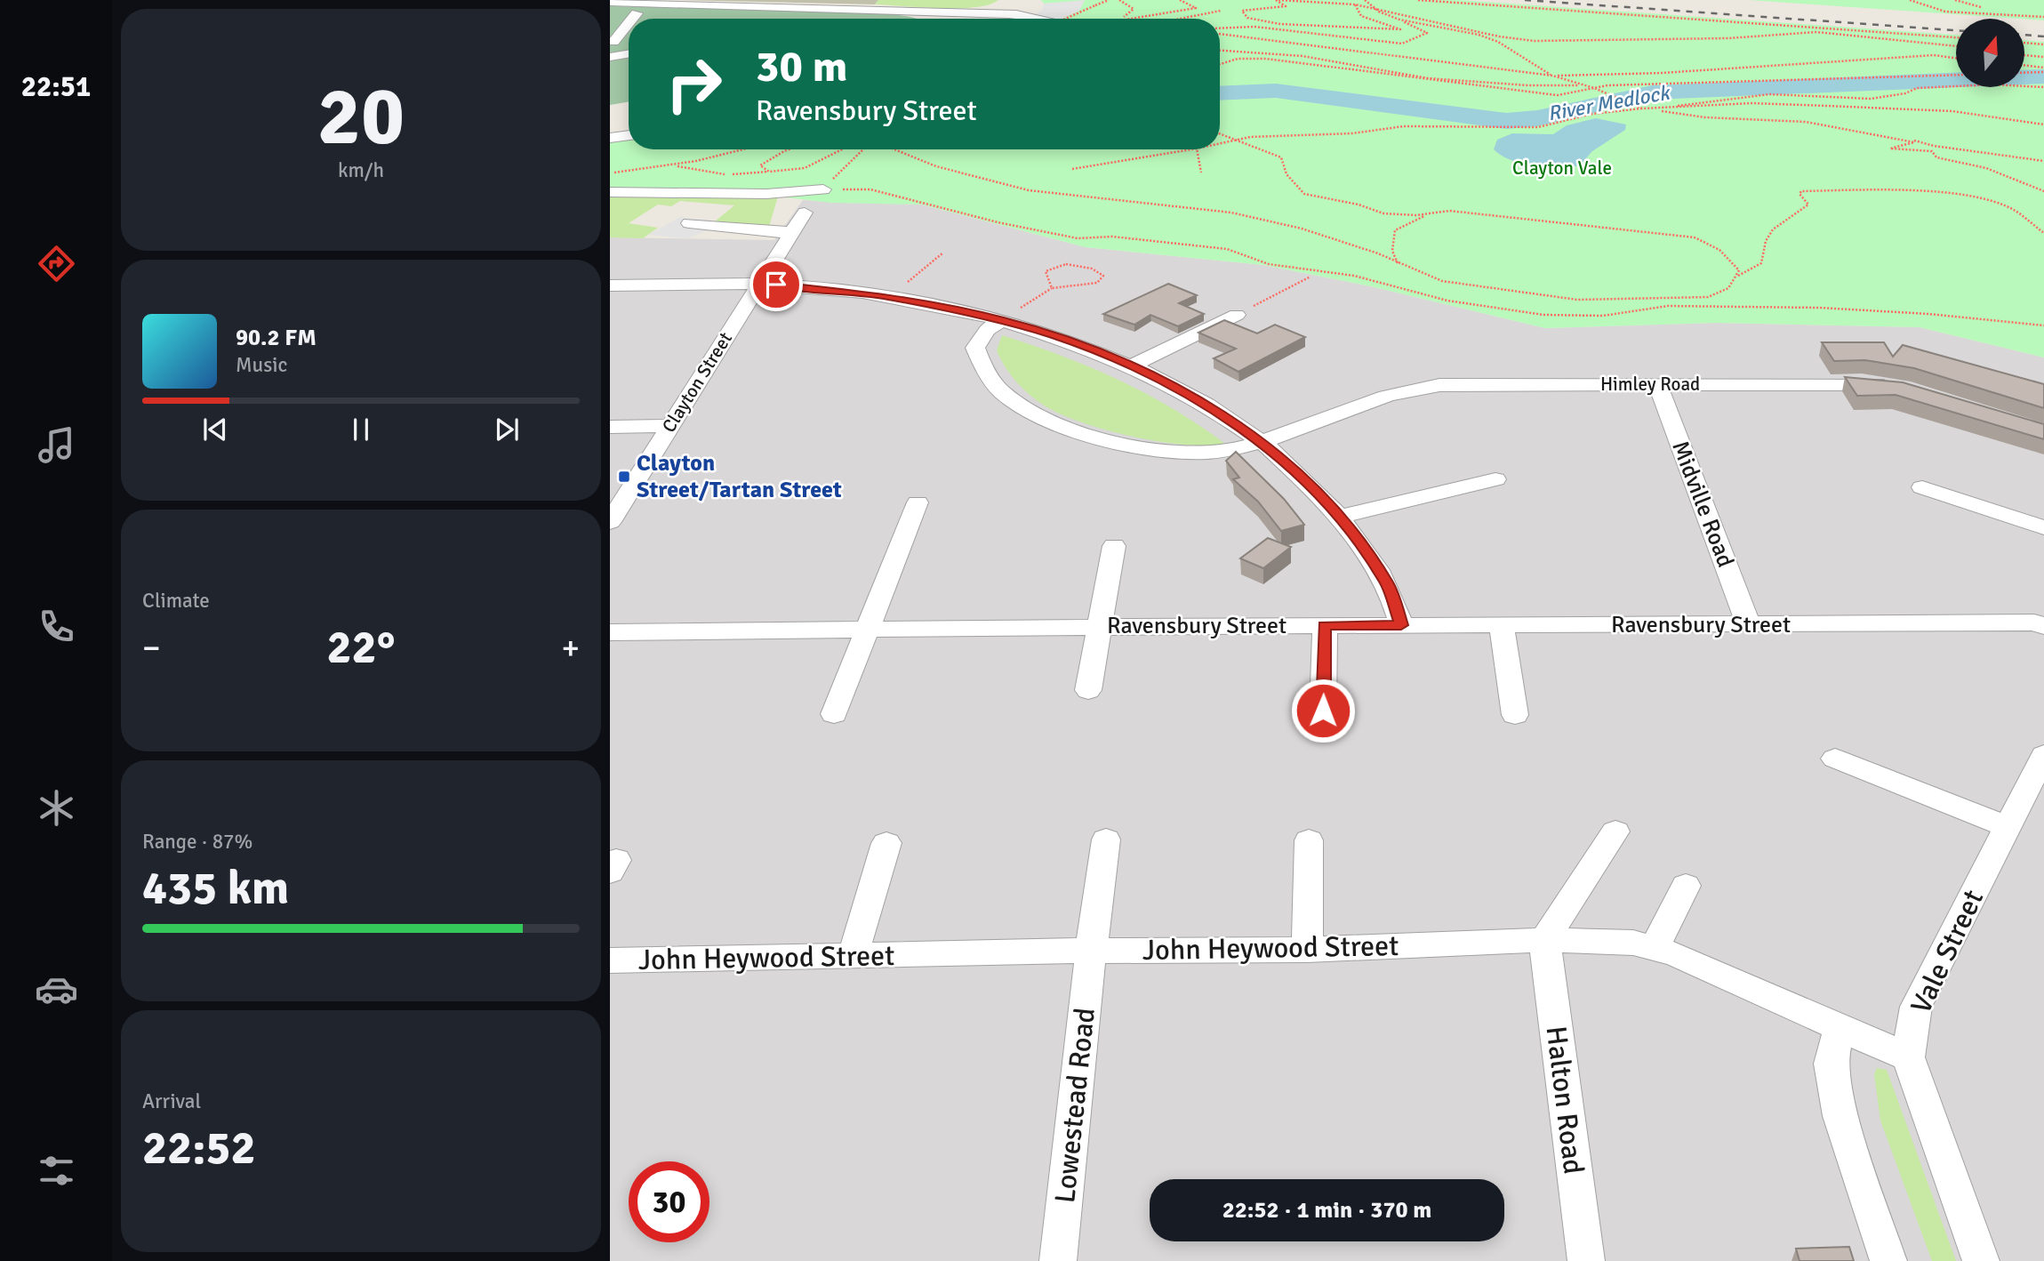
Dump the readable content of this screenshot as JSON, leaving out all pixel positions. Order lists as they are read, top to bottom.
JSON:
{
  "streets": {
    "street": [
      "Clayton Street",
      "Himley Road",
      "Midville Road",
      "Ravensbury Street",
      "John Heywood Street",
      "Vale Street",
      "Halton Road",
      "Lowestead Road"
    ]
  },
  "crossings": [
    ["Himley Road", "Midville Road"],
    ["Midville Road", "Ravensbury Street"],
    ["John Heywood Street", "Vale Street"],
    ["John Heywood Street", "Halton Road"],
    ["John Heywood Street", "Lowestead Road"]
  ],
  "water": ["River Medlock"],
  "parks": ["Clayton Vale"],
  "places": {
    "transit": ["Clayton Street/Tartan Street"]
  },
  "north": "top",
  "page": {
    "tabs": "22:51",
    "tile": [
      ["20", "km/h"],
      "Climate",
      ["Range · 87%", "435 km"],
      ["Arrival", "22:52"]
    ],
    "turn": ["30 m", "Ravensbury Street"],
    "song": ["90.2 FM", "Music"],
    "heat": ["−", "22°", "+"],
    "limit": "30",
    "trip": "22:52 · 1 min · 370 m"
  }
}
